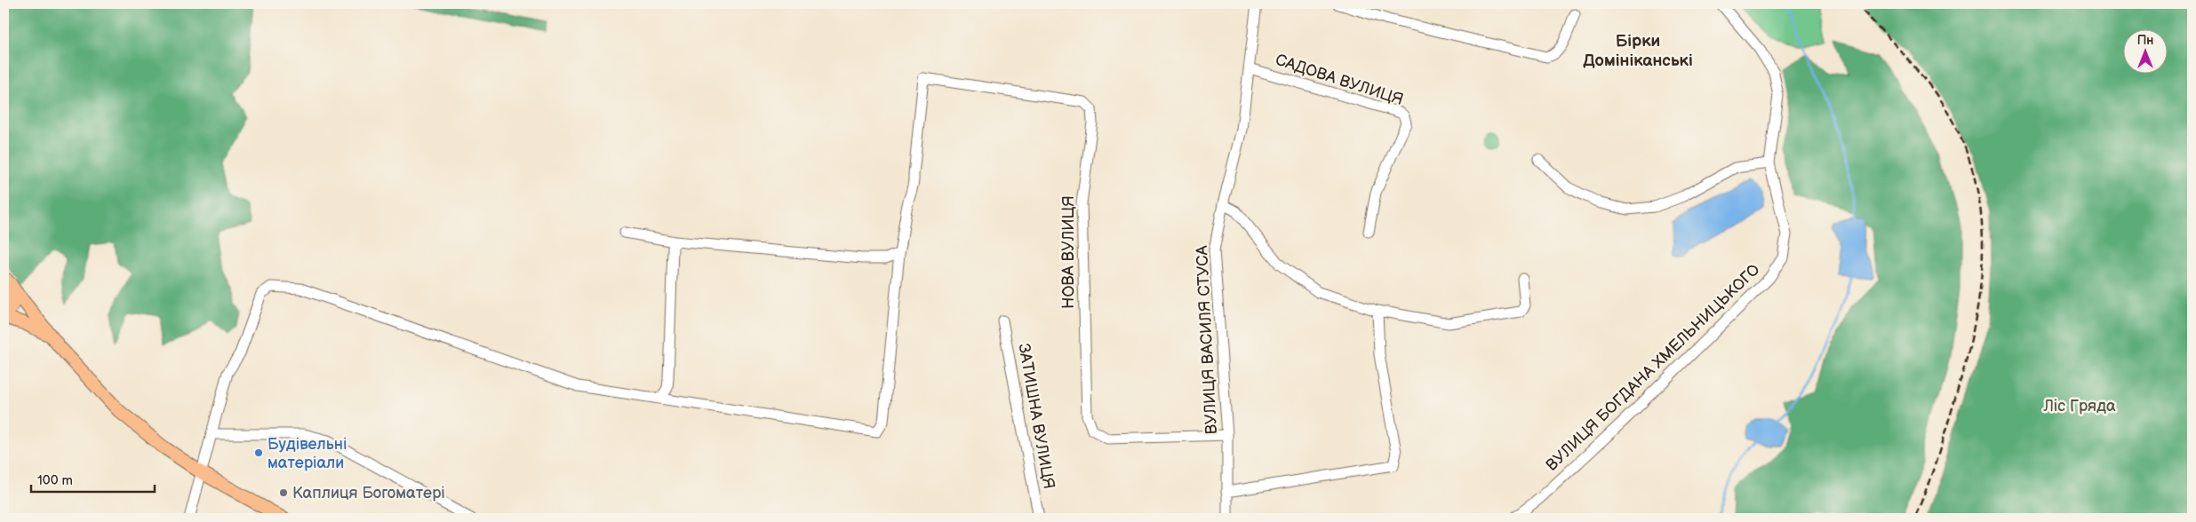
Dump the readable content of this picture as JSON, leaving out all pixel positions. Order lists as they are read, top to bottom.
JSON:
{
  "streets": {
    "street": [
      "САДОВА ВУЛИЦЯ",
      "НОВА ВУЛИЦЯ",
      "ВУЛИЦЯ ВАСИЛЯ СТУСА",
      "ВУЛИЦЯ БОГДАНА ХМЕЛЬНИЦЬКОГО",
      "ЗАТИШНА ВУЛИЦЯ"
    ]
  },
  "crossings": [
    ["САДОВА ВУЛИЦЯ", "ВУЛИЦЯ ВАСИЛЯ СТУСА"],
    ["НОВА ВУЛИЦЯ", "ВУЛИЦЯ ВАСИЛЯ СТУСА"]
  ],
  "districts": ["Бірки Домініканські"],
  "parks": ["Ліс Гряда"],
  "places": ["Будівельні матеріали", "Каплиця Богоматері"],
  "scale_bar": "100 m",
  "north": "top"
}
